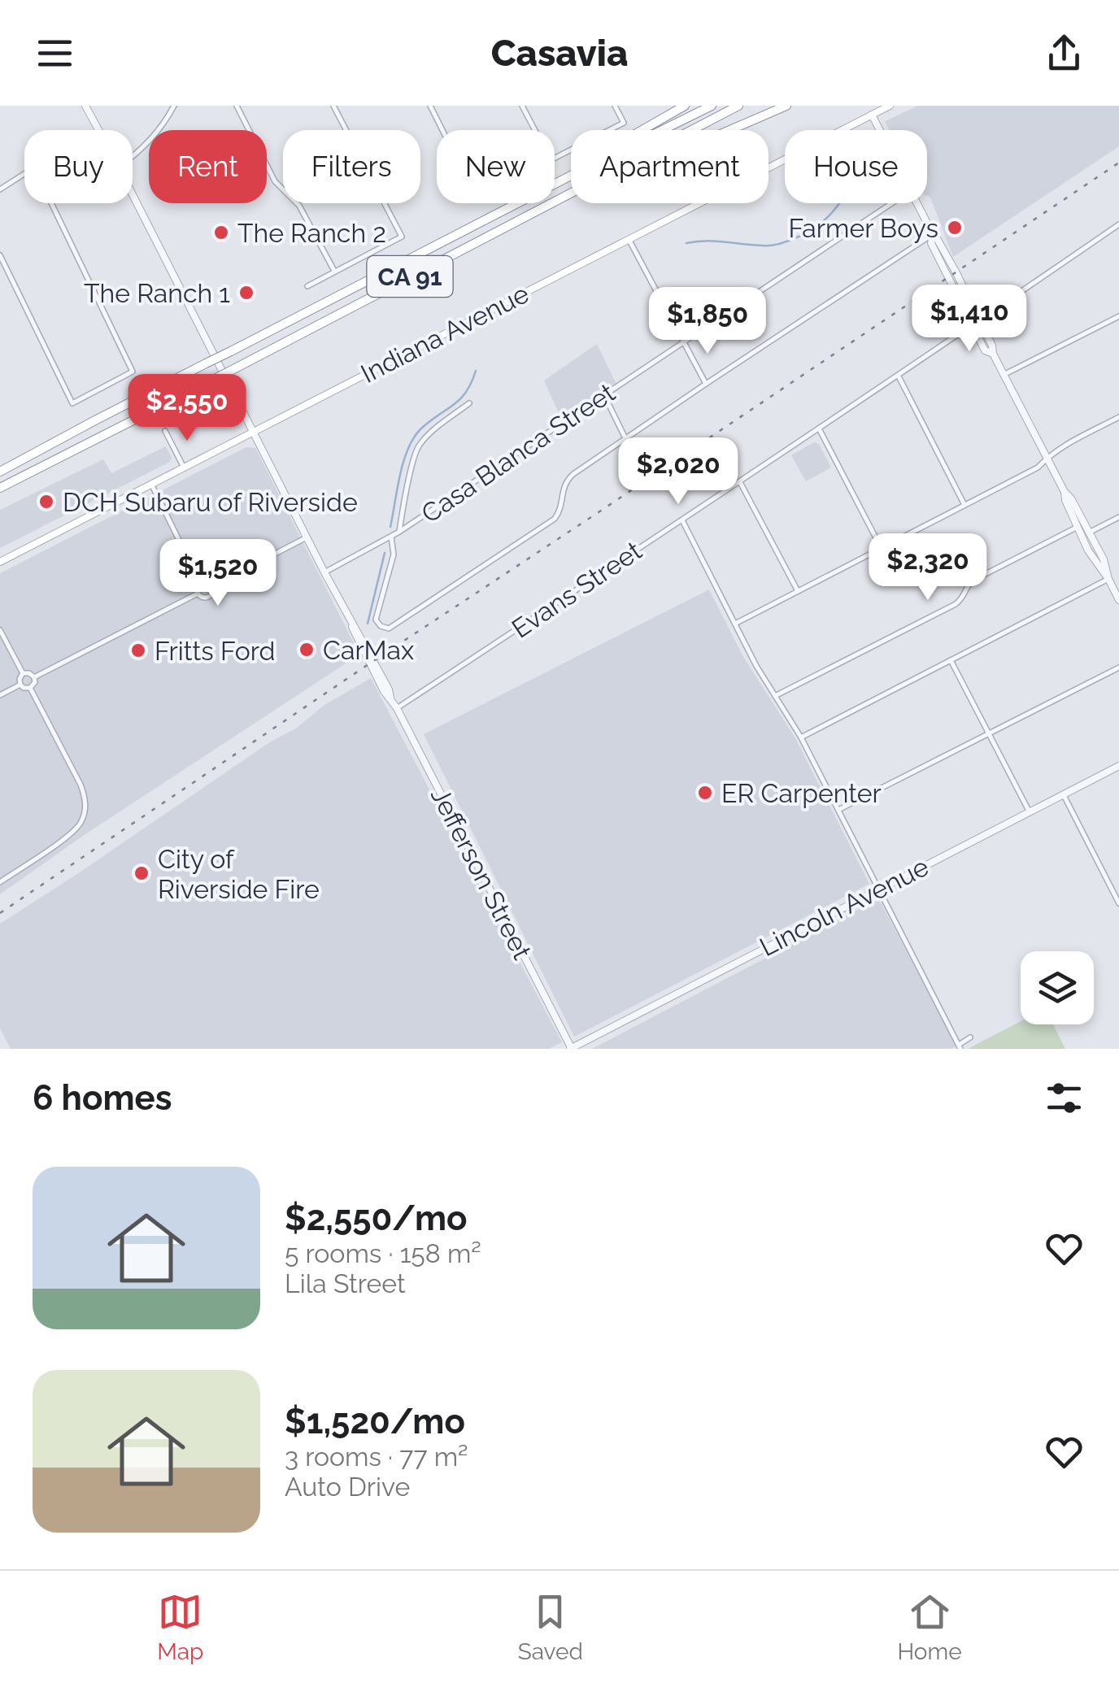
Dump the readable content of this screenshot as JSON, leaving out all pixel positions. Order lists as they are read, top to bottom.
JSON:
{
  "streets": {
    "highway": ["CA 91"],
    "main road": ["Indiana Avenue"],
    "street": [
      "Casa Blanca Street",
      "Evans Street",
      "Jefferson Street",
      "Lincoln Avenue"
    ]
  },
  "crossings": [
    ["Indiana Avenue", "Jefferson Street"],
    ["Casa Blanca Street", "Jefferson Street"],
    ["Evans Street", "Jefferson Street"],
    ["Jefferson Street", "Lincoln Avenue"]
  ],
  "places": [
    "Farmer Boys",
    "The Ranch 2",
    "The Ranch 1",
    "DCH Subaru of Riverside",
    "CarMax",
    "Fritts Ford",
    "ER Carpenter",
    "City of Riverside Fire"
  ],
  "page": {
    "header": "Casavia",
    "chip": [
      "Buy",
      "Rent",
      "Filters",
      "New",
      "Apartment",
      "House"
    ],
    "price": [
      "$1,410",
      "$1,850",
      "$2,550",
      "$2,020",
      "$2,320",
      "$1,520"
    ],
    "heading": "6 homes",
    "list": [
      {
        "name": "$2,550/mo",
        "note": "5 rooms · 158 m² · Lila Street"
      },
      {
        "name": "$1,520/mo",
        "note": "3 rooms · 77 m² · Auto Drive"
      }
    ],
    "tabs": ["Map", "Saved", "Home"]
  }
}
